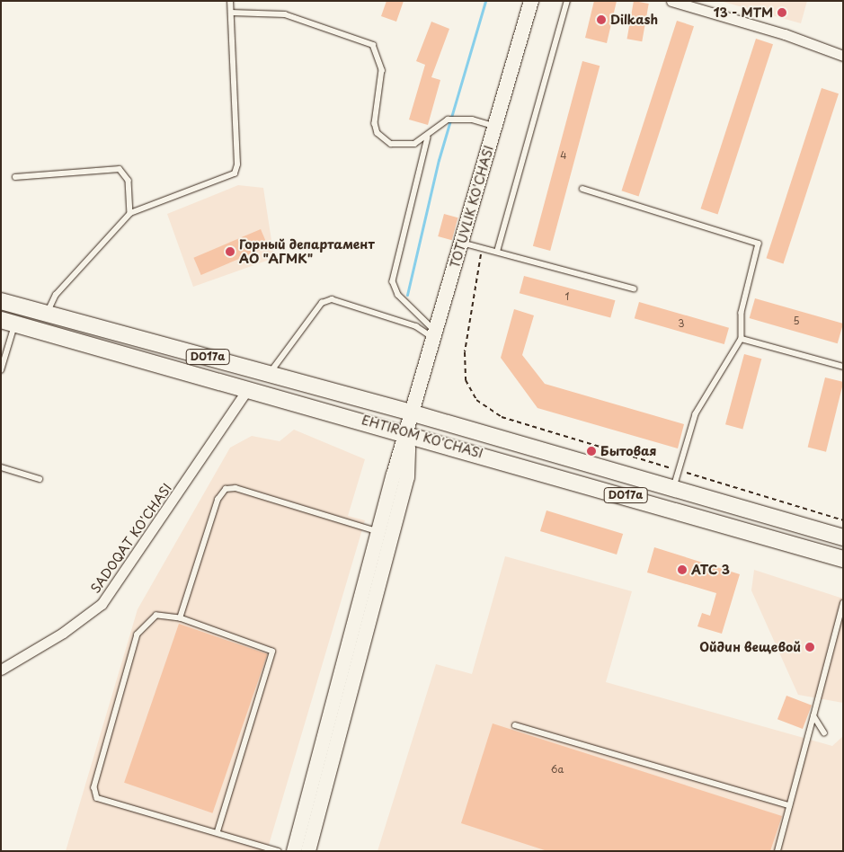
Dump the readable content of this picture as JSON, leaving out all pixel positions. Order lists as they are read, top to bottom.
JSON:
{
  "streets": {
    "main road": ["TOTUVLIK KO'CHASI", "D017a", "EHTIROM KO'CHASI"],
    "street": ["SADOQAT KO'CHASI"]
  },
  "crossings": [
    ["TOTUVLIK KO'CHASI", "EHTIROM KO'CHASI"],
    ["EHTIROM KO'CHASI", "SADOQAT KO'CHASI"]
  ],
  "places": [
    "13 - MTM",
    "Dilkash",
    "Горный департамент АО \"АГМК\"",
    "Бытовая",
    "АТС 3",
    "Ойдин вещевой"
  ],
  "house_numbers": [
    "4",
    "1",
    "5",
    "3",
    "6а"
  ]
}
